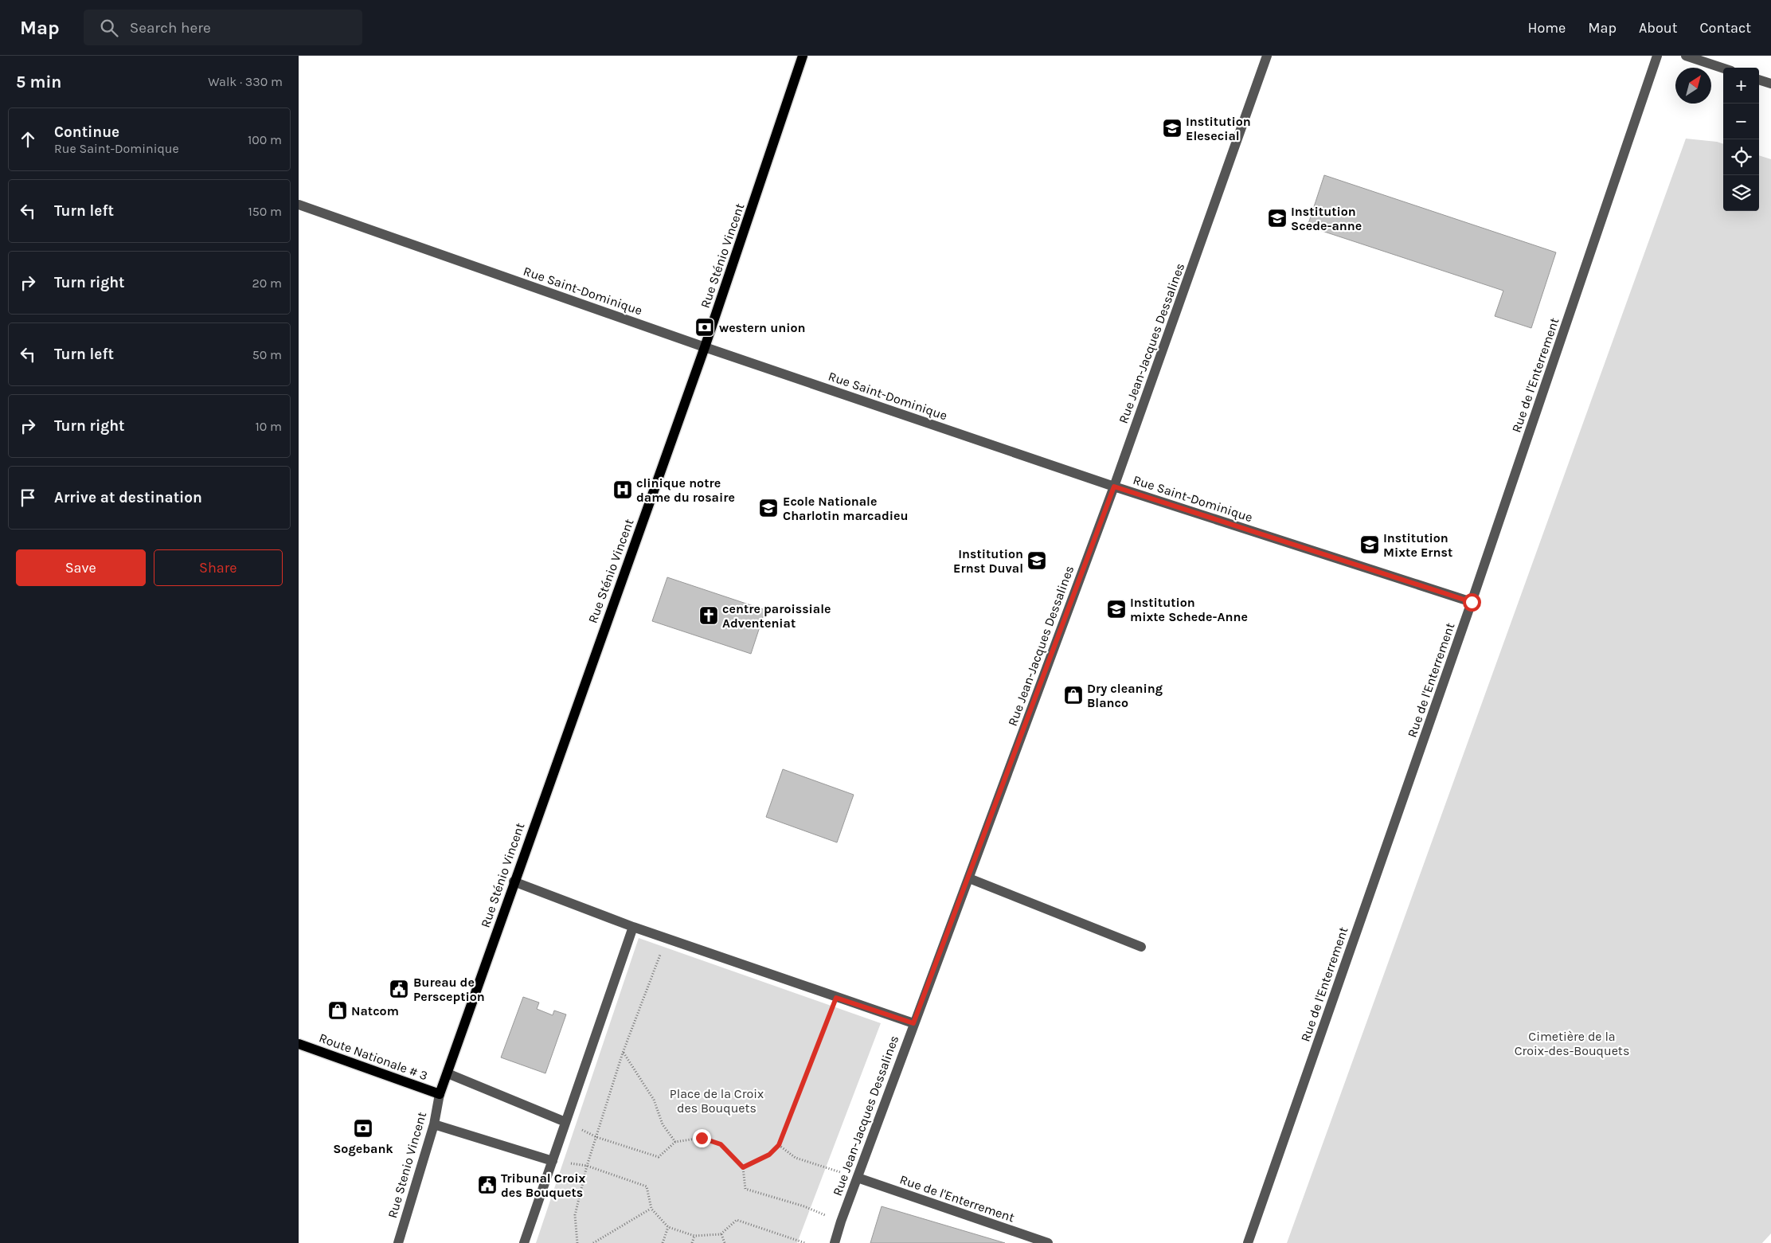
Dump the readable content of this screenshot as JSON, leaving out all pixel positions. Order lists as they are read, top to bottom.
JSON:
{
  "streets": {
    "main road": ["Rue Sténio Vincent", "Route Nationale # 3"],
    "street": [
      "Rue Saint-Dominique",
      "Rue Jean-Jacques Dessalines",
      "Rue de l'Enterrement",
      "Rue Stenio Vincent"
    ]
  },
  "crossings": [
    ["Rue Sténio Vincent", "Rue Saint-Dominique"],
    ["Rue Sténio Vincent", "Route Nationale # 3"],
    ["Rue Sténio Vincent", "Rue Stenio Vincent"],
    ["Rue Saint-Dominique", "Rue Jean-Jacques Dessalines"],
    ["Rue Saint-Dominique", "Rue de l'Enterrement"],
    ["Rue Jean-Jacques Dessalines", "Rue de l'Enterrement"],
    ["Route Nationale # 3", "Rue Stenio Vincent"]
  ],
  "parks": ["Cimetière de la Croix-des-Bouquets", "Place de la Croix des Bouquets"],
  "places": {
    "school or university": [
      "Institution Elesecial",
      "Institution Scede-anne",
      "Ecole Nationale Charlotin marcadieu",
      "Institution Mixte Ernst",
      "Institution Ernst Duval",
      "Institution mixte Schede-Anne"
    ],
    "bank": ["western union", "Sogebank"],
    "hospital": ["clinique notre dame du rosaire"],
    "church": ["centre paroissiale Adventeniat"],
    "shop": ["Dry cleaning Blanco", "Natcom"],
    "public building": ["Bureau de Persception", "Tribunal Croix des Bouquets"]
  },
  "north": "top right",
  "page": {
    "header": "Map",
    "search": "Search here",
    "nav": [
      "Home",
      "Map",
      "About",
      "Contact"
    ],
    "heading": ["5 min", "Walk · 330 m"],
    "map_buttons": ["+", "−"],
    "list": [
      ["Continue", "Rue Saint-Dominique", "100 m"],
      ["Turn left", "150 m"],
      ["Turn right", "20 m"],
      ["Turn left", "50 m"],
      ["Turn right", "10 m"],
      "Arrive at destination"
    ],
    "buttons": ["Save", "Share"]
  }
}
